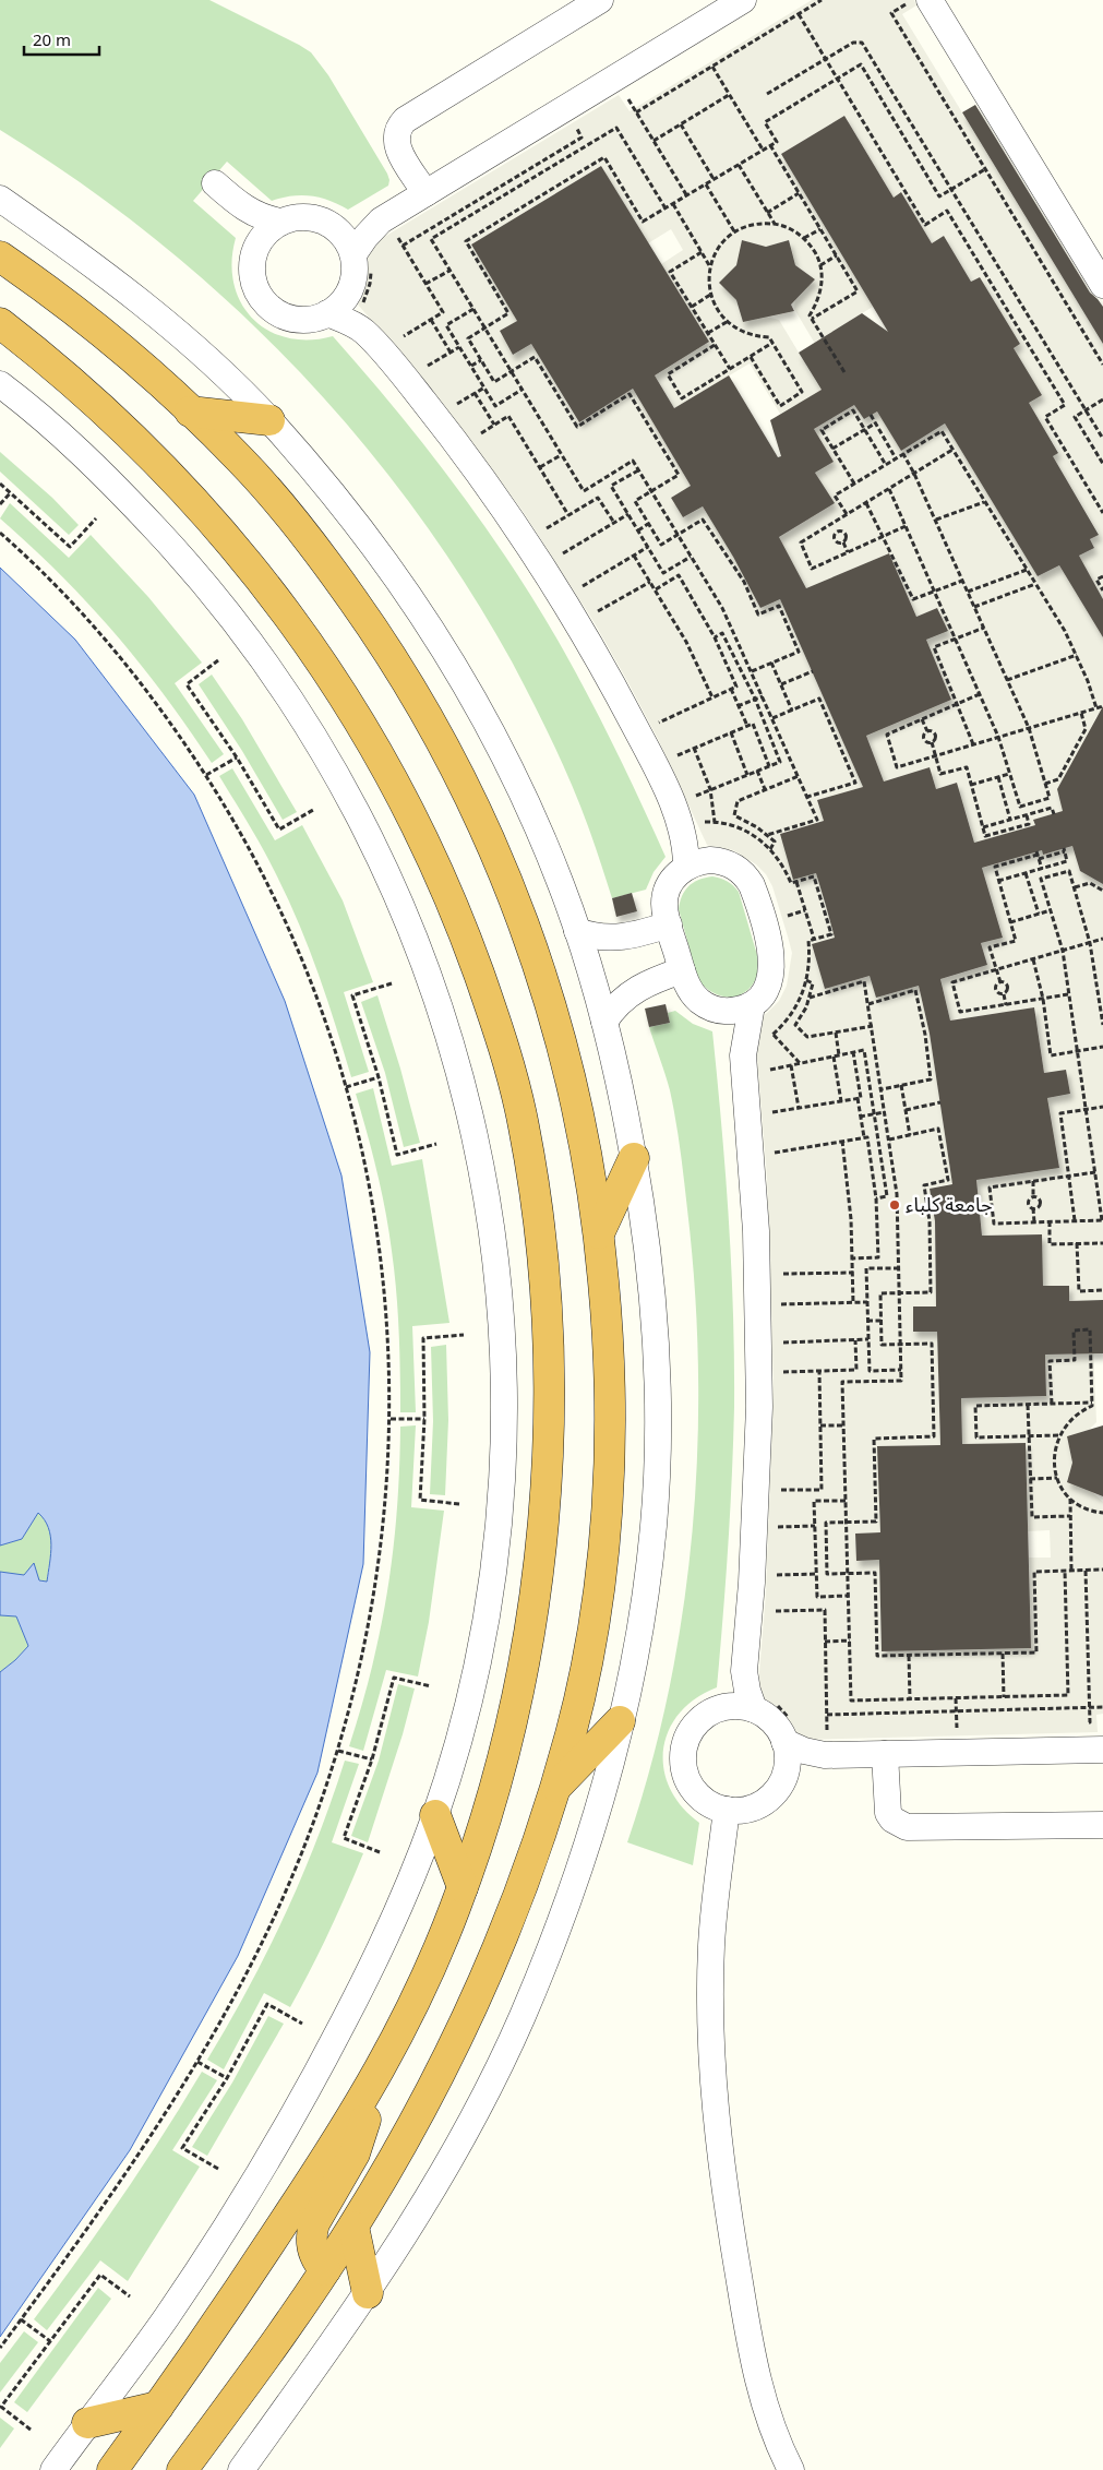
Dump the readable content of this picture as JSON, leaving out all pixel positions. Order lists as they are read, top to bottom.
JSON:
{
  "places": ["جامعة كلباء"],
  "scale_bar": "20 m"
}
